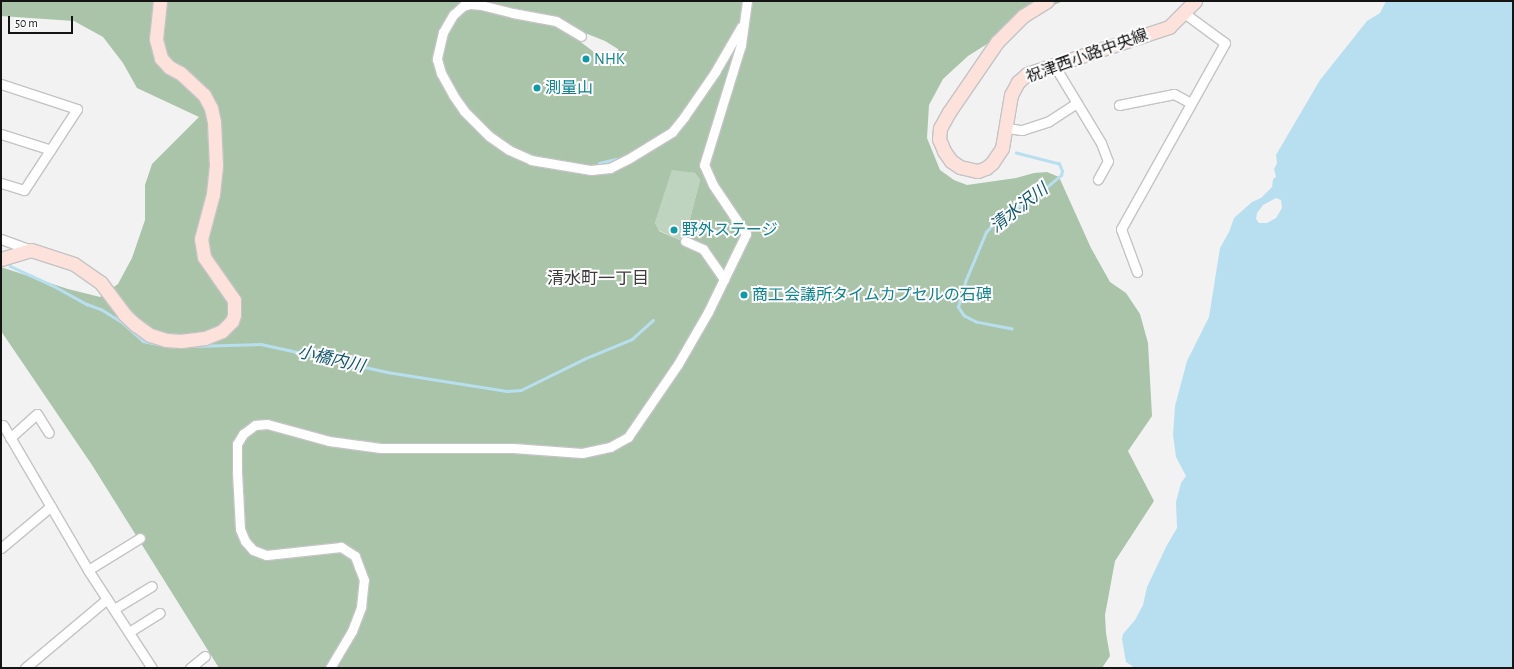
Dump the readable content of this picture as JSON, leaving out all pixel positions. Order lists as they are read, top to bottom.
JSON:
{
  "streets": {
    "main road": ["祝津西小路中央線"]
  },
  "districts": ["清水町一丁目"],
  "water": ["清水沢川", "小橋内川"],
  "places": [
    "NHK",
    "測量山",
    "野外ステージ",
    "商工会議所タイムカプセルの石碑"
  ],
  "scale_bar": "50 m"
}
